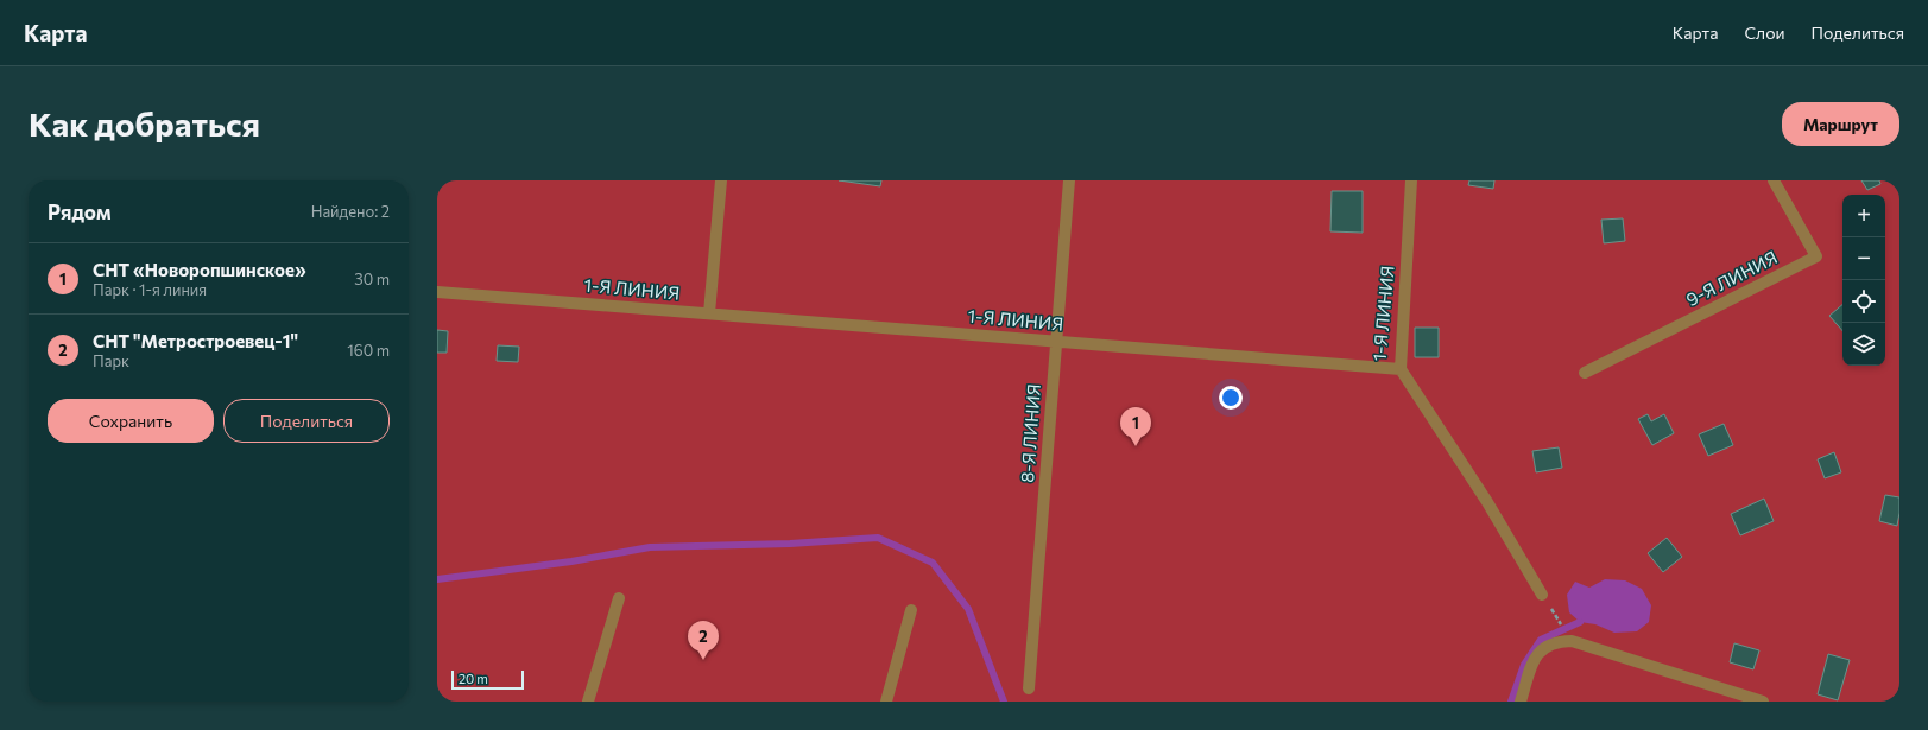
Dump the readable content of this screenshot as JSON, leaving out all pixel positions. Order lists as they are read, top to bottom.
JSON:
{
  "streets": {
    "street": ["9-Я ЛИНИЯ", "1-Я ЛИНИЯ", "8-Я ЛИНИЯ"]
  },
  "crossings": [
    ["1-Я ЛИНИЯ", "8-Я ЛИНИЯ"]
  ],
  "scale_bar": "20 m",
  "page": {
    "header": "Карта",
    "nav": ["Карта", "Слои", "Поделиться"],
    "buttons": [
      "Маршрут",
      ["Сохранить", "Поделиться"]
    ],
    "title": "Как добраться",
    "heading": ["Рядом", "Найдено: 2"],
    "map_buttons": ["+", "−"],
    "list": [
      {
        "mark": "1",
        "name": "СНТ «Новоропшинское»",
        "note": "Парк · 1-я линия",
        "value": "30 m"
      },
      {
        "mark": "2",
        "name": "СНТ \"Метростроевец-1\"",
        "note": "Парк",
        "value": "160 m"
      }
    ],
    "pins": ["1", "2"],
    "scale": "20 m"
  }
}
